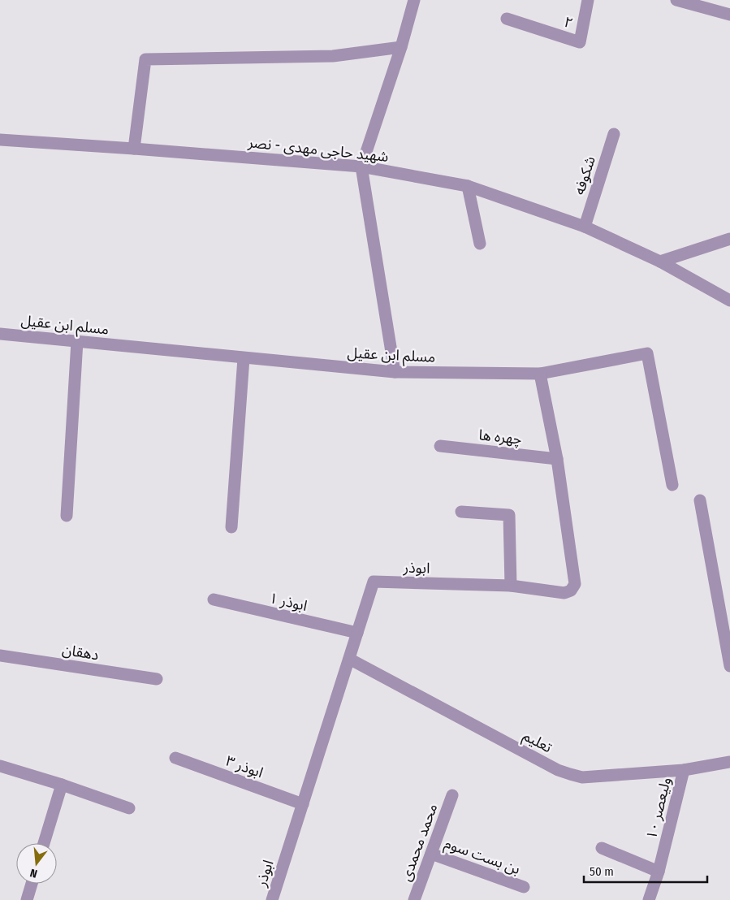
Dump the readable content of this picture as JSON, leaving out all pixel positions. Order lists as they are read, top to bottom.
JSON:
{
  "streets": {
    "street": [
      "۲",
      "شهید حاجی مهدی - نصر",
      "شکوفه",
      "مسلم ابن عقیل",
      "چهره ها",
      "ابوذر",
      "ابوذر ۱",
      "دهقان",
      "تعلیم",
      "ابوذر ۳",
      "۱۰ ولیعصر",
      "محمد محمدی",
      "بن بست سوم"
    ]
  },
  "crossings": [
    ["شهید حاجی مهدی - نصر", "شکوفه"],
    ["مسلم ابن عقیل", "ابوذر"],
    ["چهره ها", "ابوذر"],
    ["ابوذر", "ابوذر ۱"],
    ["ابوذر", "تعلیم"],
    ["ابوذر", "ابوذر ۳"],
    ["تعلیم", "۱۰ ولیعصر"],
    ["محمد محمدی", "بن بست سوم"]
  ],
  "scale_bar": "50 m",
  "north": "bottom"
}
